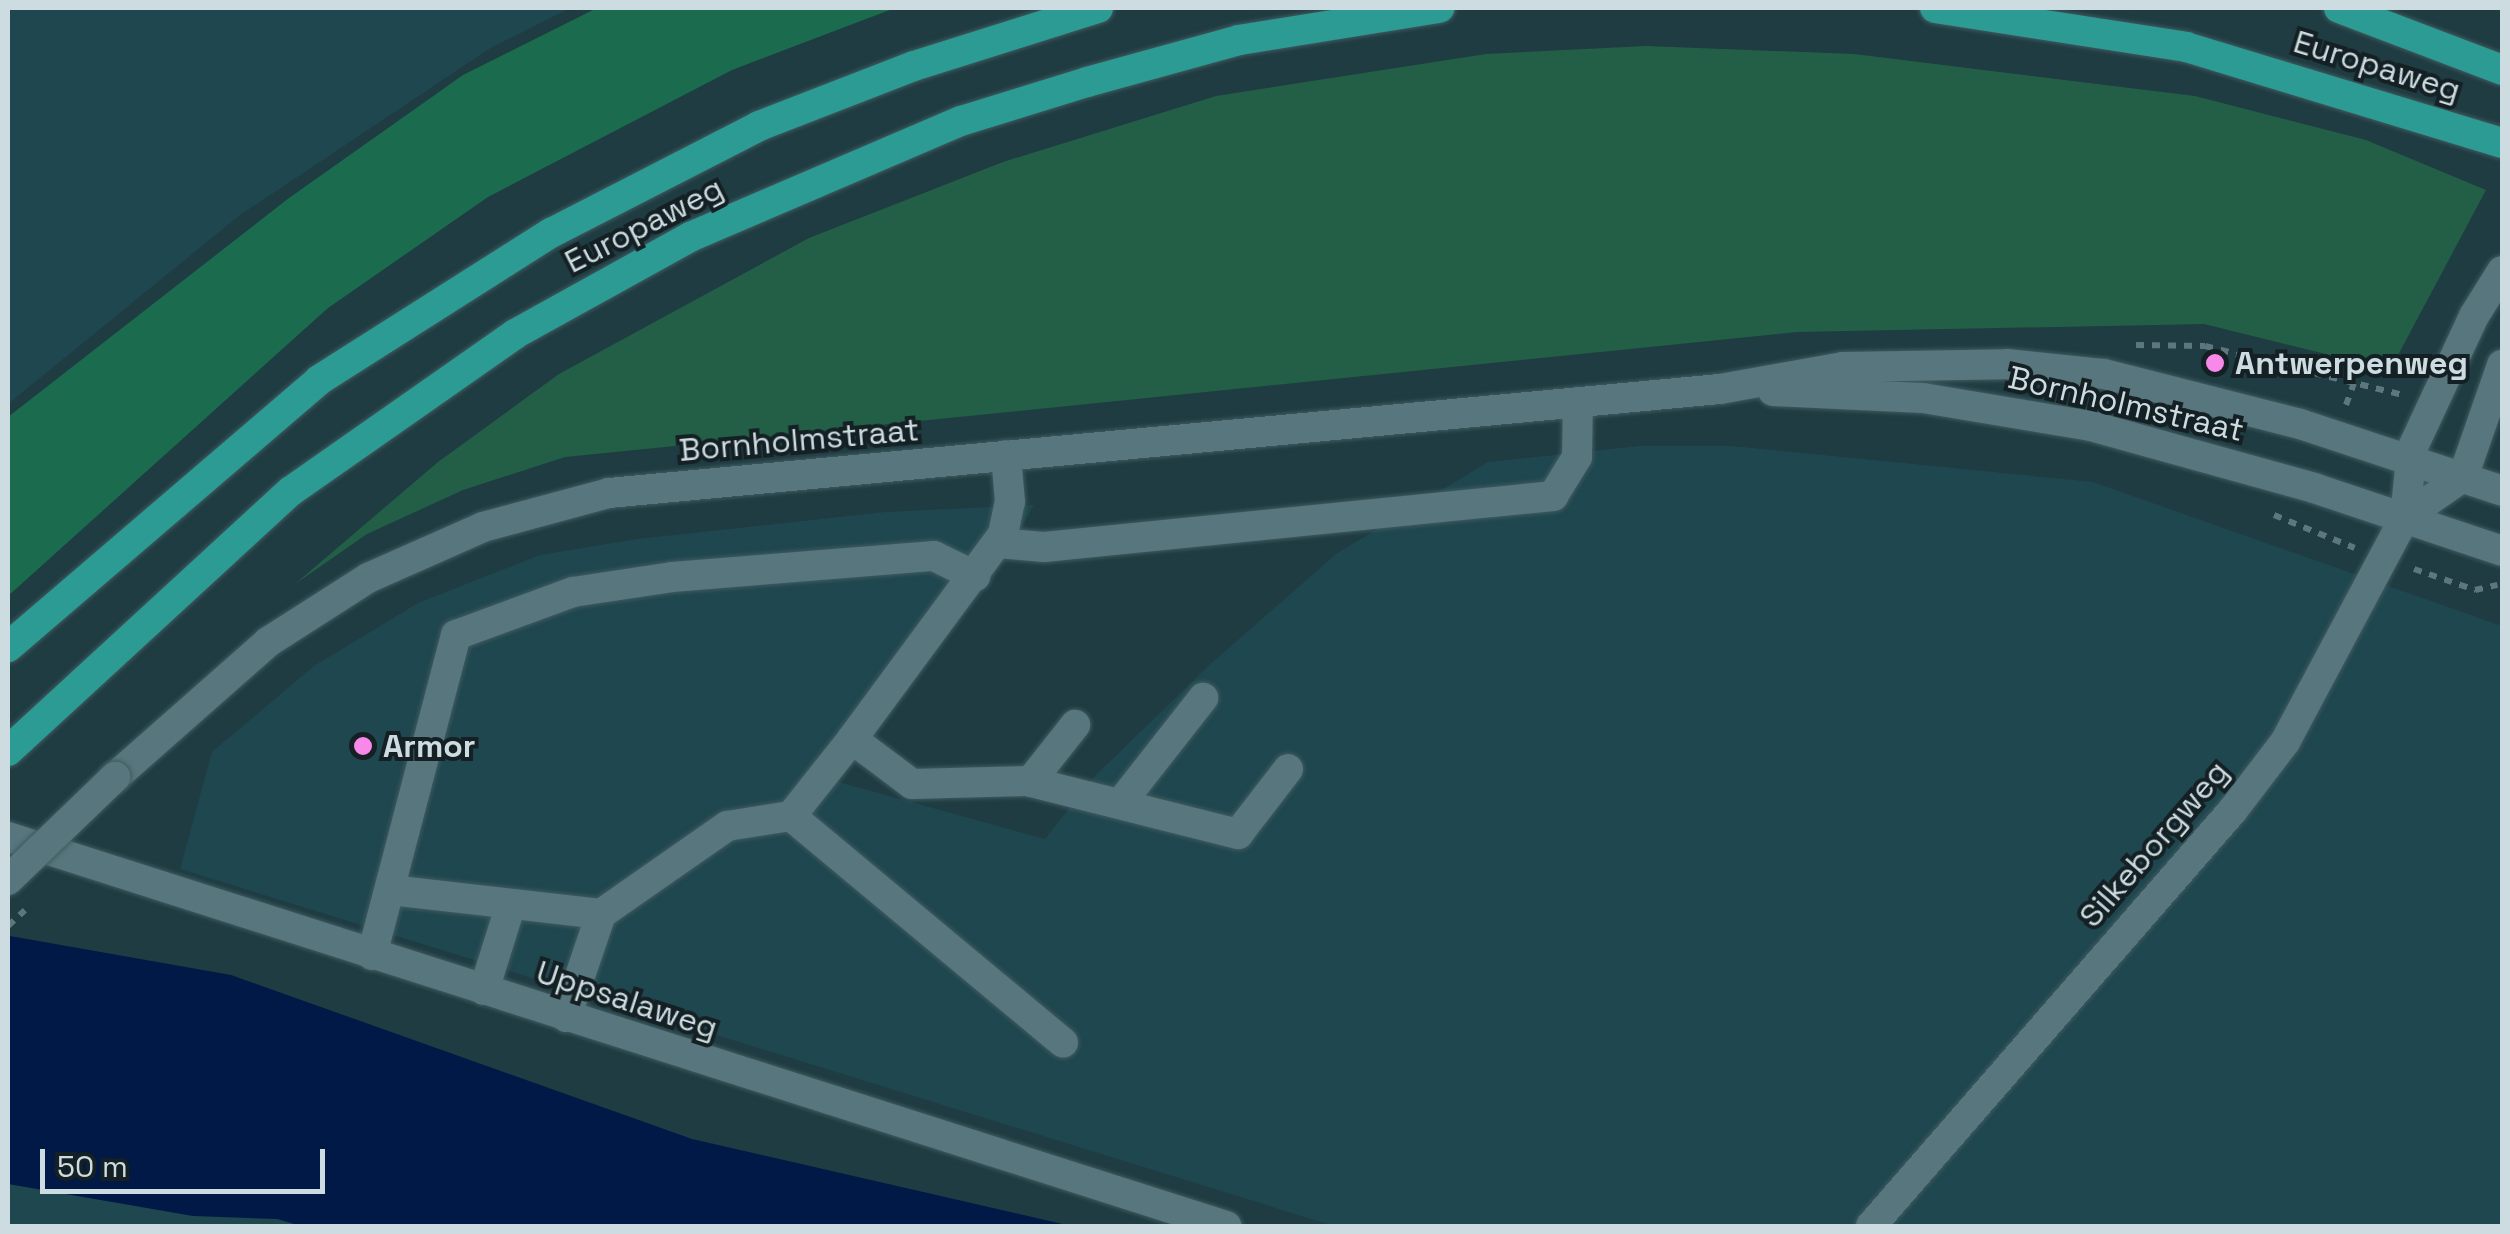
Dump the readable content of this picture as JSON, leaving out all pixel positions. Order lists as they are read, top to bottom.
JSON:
{
  "streets": {
    "highway": ["Europaweg"],
    "street": ["Bornholmstraat", "Silkeborgweg", "Uppsalaweg"]
  },
  "crossings": [
    ["Bornholmstraat", "Silkeborgweg"]
  ],
  "places": ["Antwerpenweg", "Armor"],
  "scale_bar": "50 m"
}
